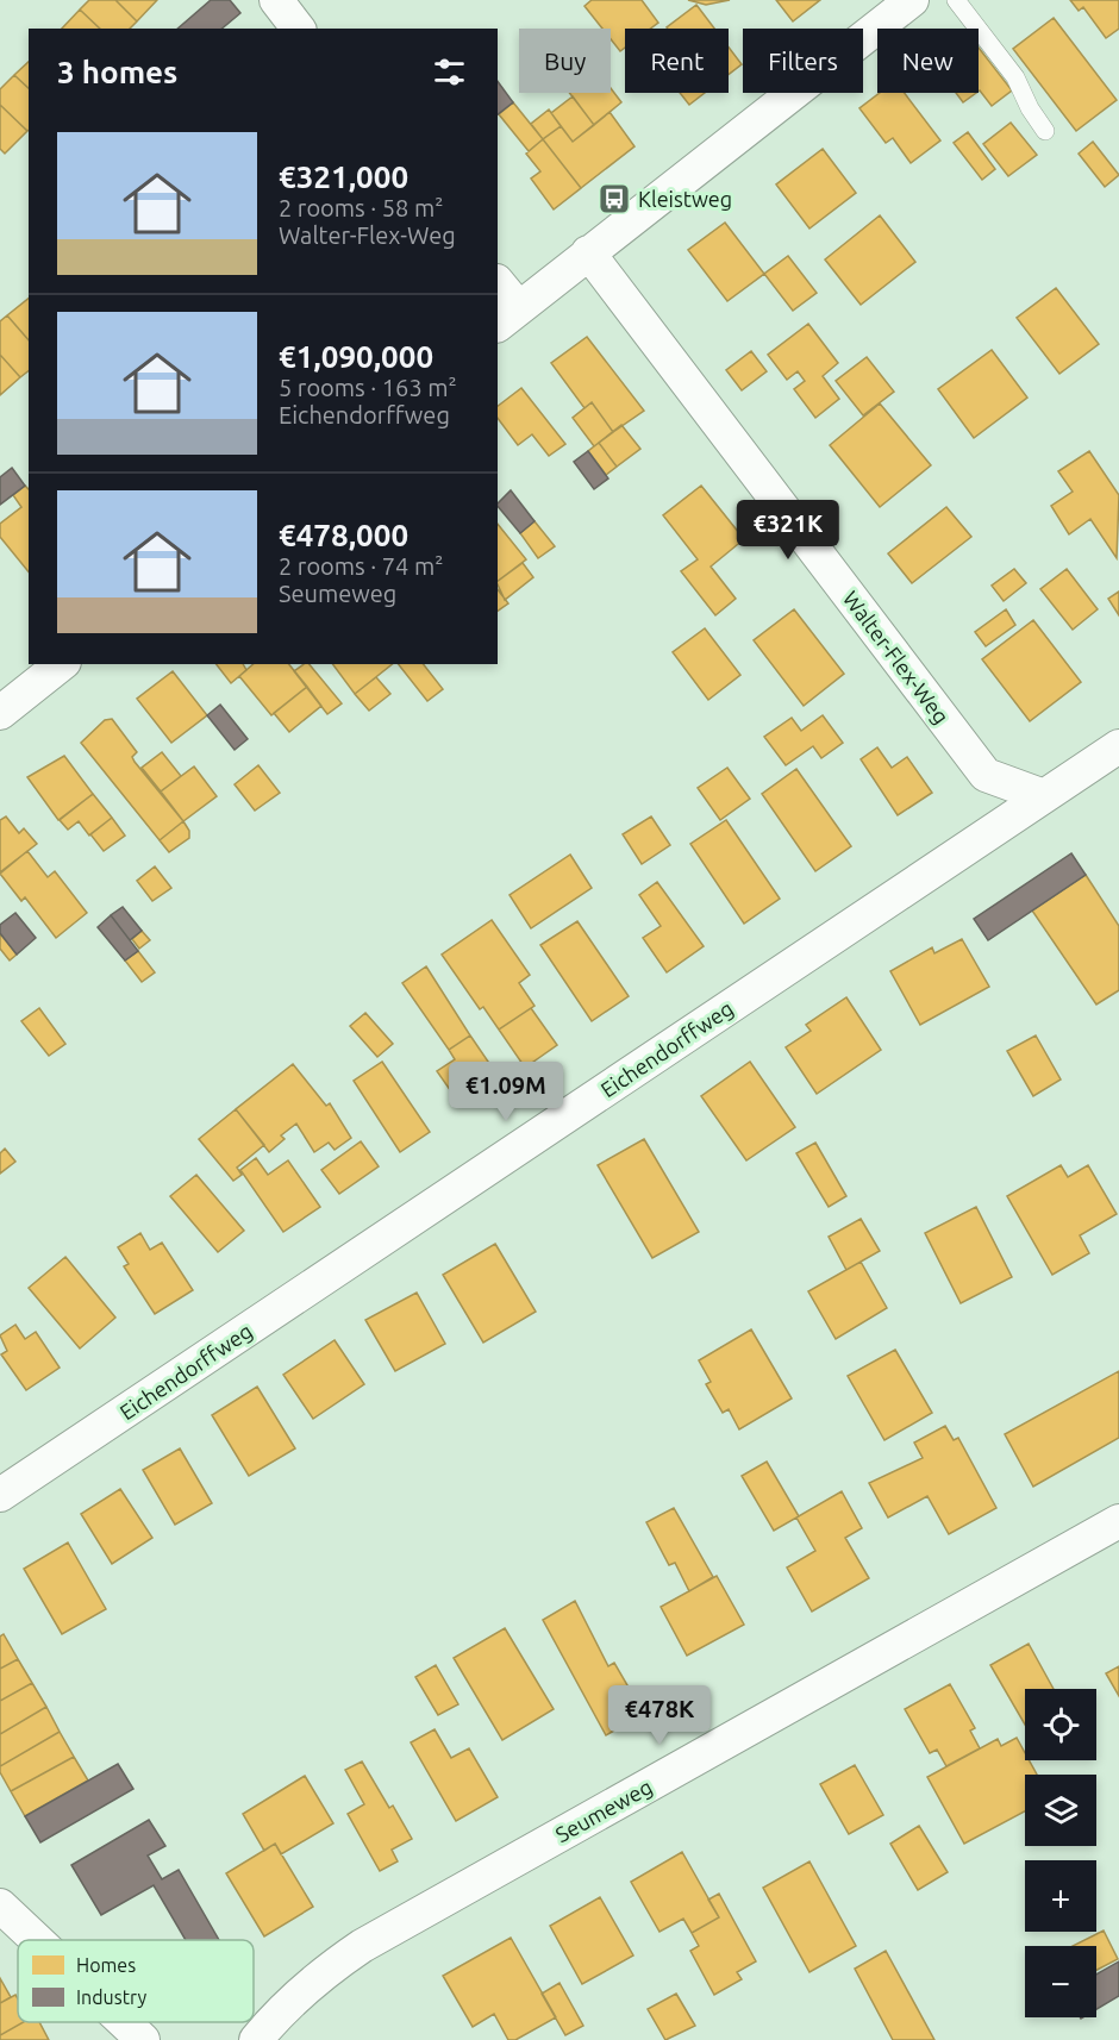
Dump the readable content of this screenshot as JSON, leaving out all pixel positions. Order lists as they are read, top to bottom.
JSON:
{
  "streets": {
    "street": ["Walter-Flex-Weg", "Eichendorffweg", "Seumeweg"]
  },
  "crossings": [
    ["Walter-Flex-Weg", "Eichendorffweg"]
  ],
  "places": {
    "bus stop": ["Kleistweg"]
  },
  "legend": ["Homes", "Industry"],
  "page": {
    "chip": [
      "Buy",
      "Rent",
      "Filters",
      "New"
    ],
    "heading": "3 homes",
    "list": [
      {
        "name": "€321,000",
        "note": "2 rooms · 58 m² · Walter-Flex-Weg"
      },
      {
        "name": "€1,090,000",
        "note": "5 rooms · 163 m² · Eichendorffweg"
      },
      {
        "name": "€478,000",
        "note": "2 rooms · 74 m² · Seumeweg"
      }
    ],
    "price": ["€321K", "€1.09M", "€478K"],
    "map_buttons": ["+", "−"]
  }
}
